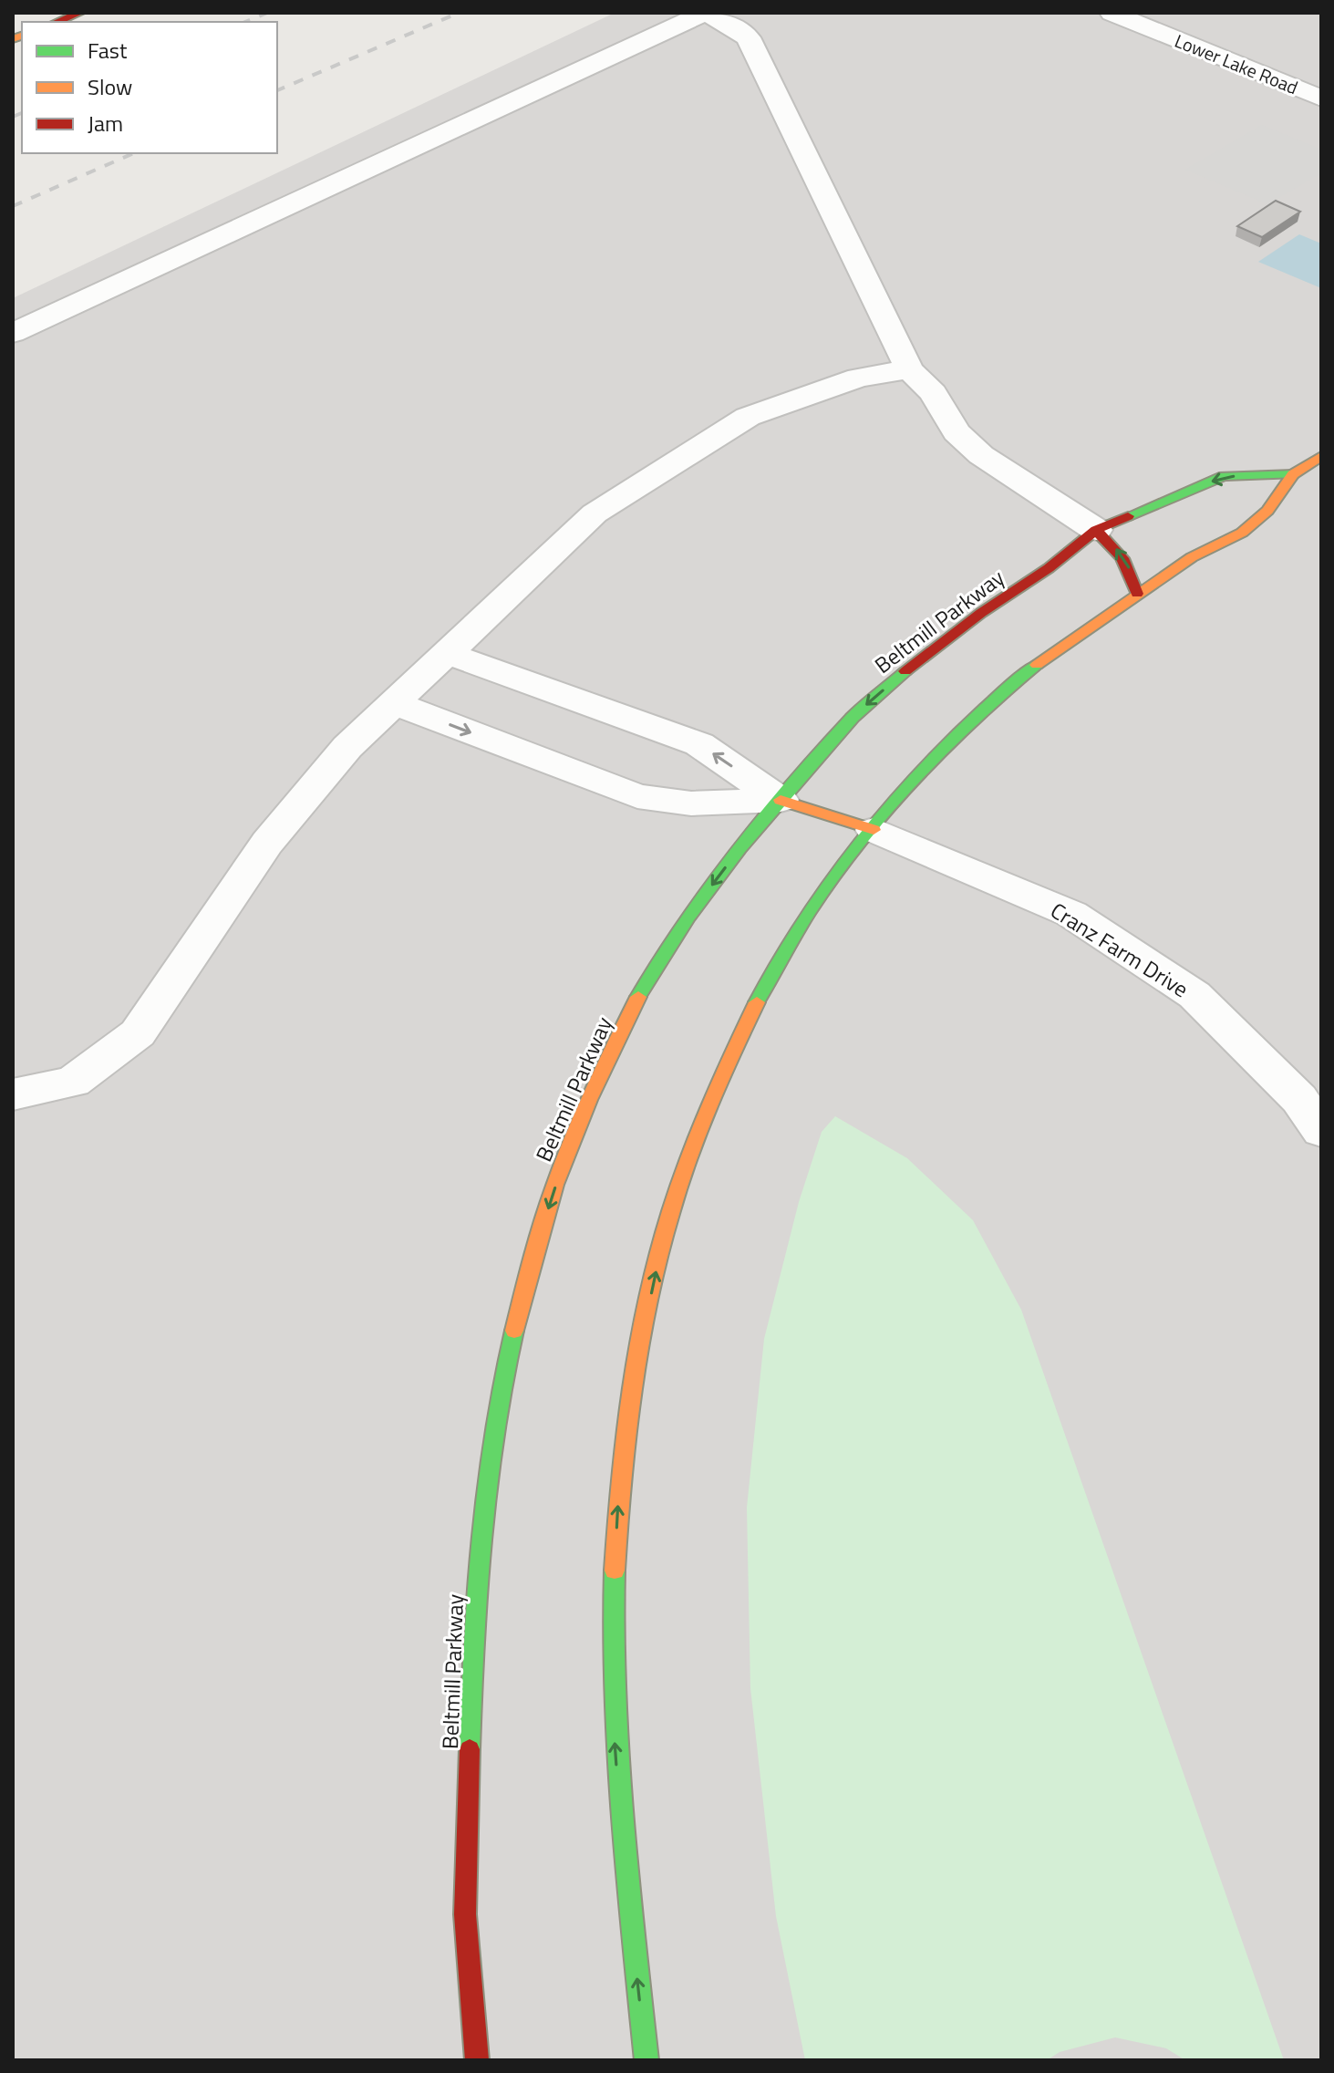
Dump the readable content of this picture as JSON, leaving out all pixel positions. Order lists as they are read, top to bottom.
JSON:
{
  "streets": {
    "street": ["Lower Lake Road", "Beltmill Parkway", "Cranz Farm Drive"]
  },
  "legend": ["Fast", "Slow", "Jam"]
}
